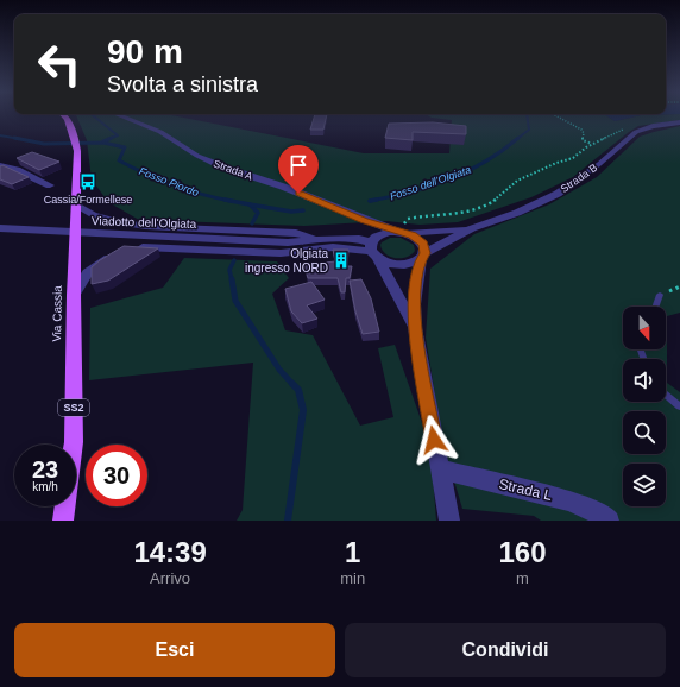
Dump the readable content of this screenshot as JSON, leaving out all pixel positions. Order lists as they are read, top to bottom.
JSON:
{
  "streets": {
    "main road": ["Via Cassia", "SS2"],
    "street": [
      "Strada A",
      "Strada B",
      "Viadotto dell'Olgiata",
      "Strada L"
    ]
  },
  "crossings": [
    ["Strada A", "Strada B"]
  ],
  "water": ["Fosso Piordo", "Fosso dell’Olgiata"],
  "places": {
    "bus stop": ["Cassia/Formellese"],
    "building": ["Olgiata ingresso NORD"]
  },
  "north": "bottom",
  "page": {
    "turn": ["90 m", "Svolta a sinistra"],
    "speed": "23 km/h",
    "limit": "30",
    "eta": [
      "14:39",
      "Arrivo",
      "1",
      "min",
      "160",
      "m"
    ],
    "buttons": ["Esci", "Condividi"]
  }
}
